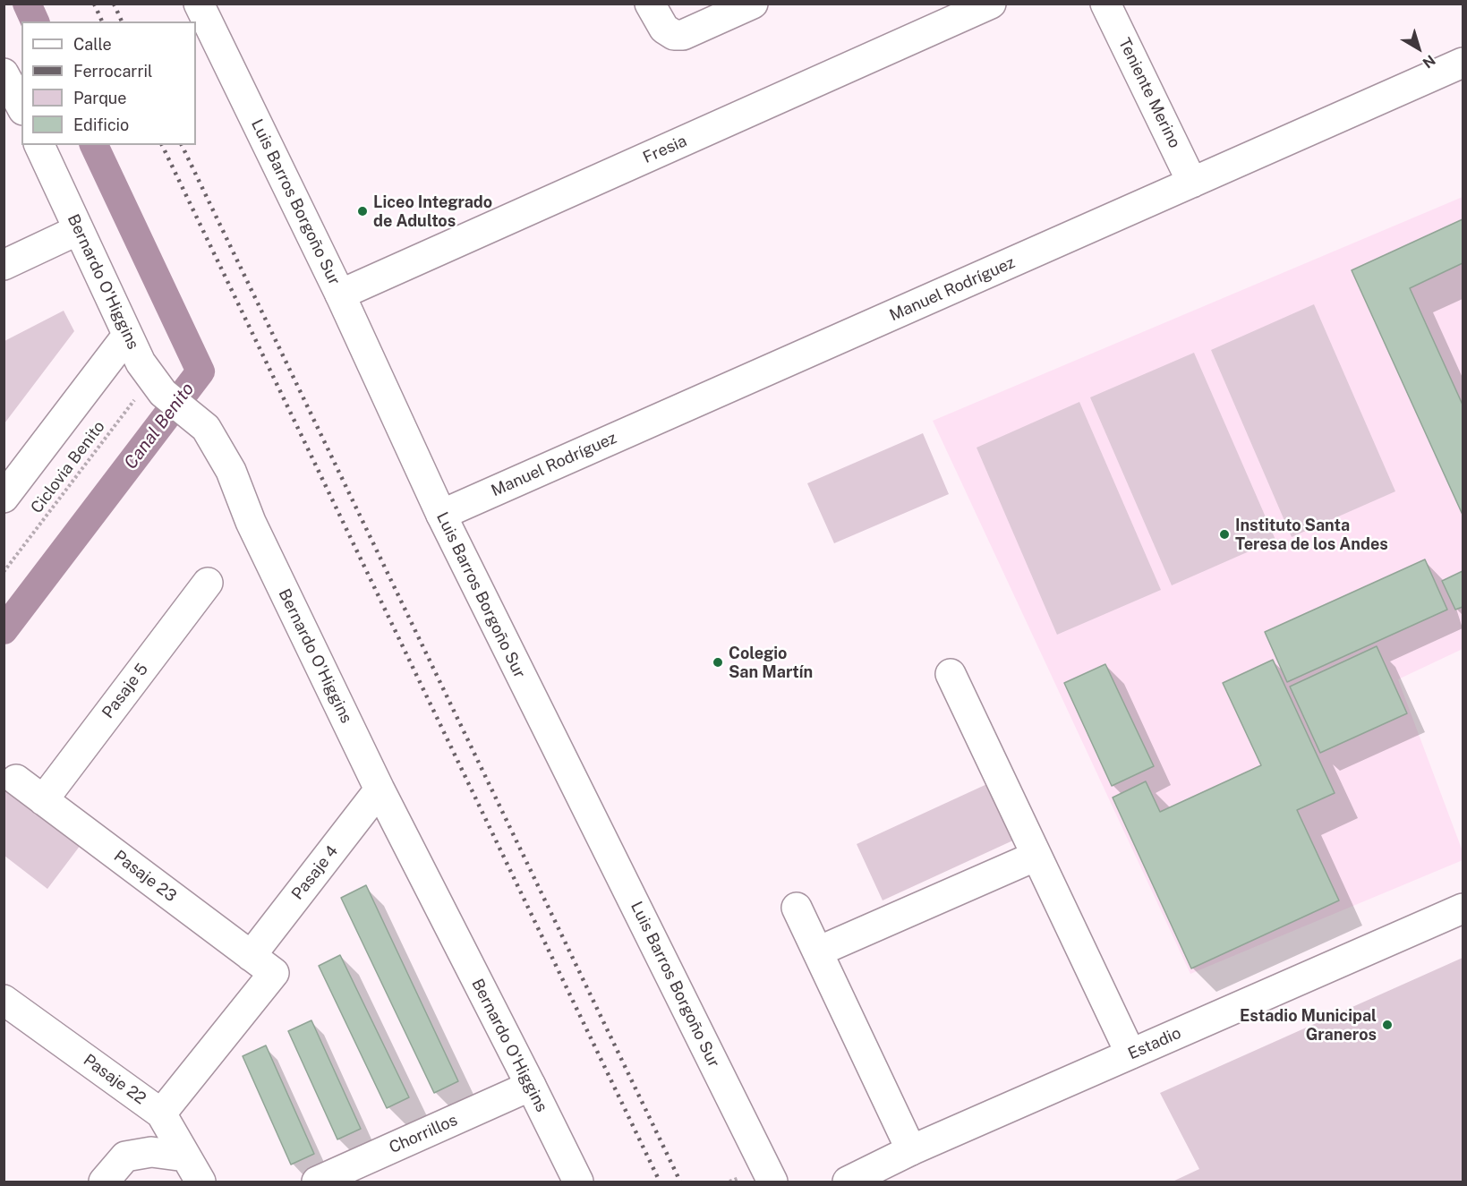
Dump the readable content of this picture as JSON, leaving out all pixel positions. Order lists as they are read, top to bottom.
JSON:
{
  "streets": {
    "street": [
      "Teniente Merino",
      "Fresia",
      "Luis Barros Borgoño Sur",
      "Bernardo O'Higgins",
      "Manuel Rodríguez",
      "Pasaje 5",
      "Pasaje 4",
      "Pasaje 23",
      "Estadio",
      "Pasaje 22",
      "Chorrillos"
    ],
    "path": ["Ciclovia Benito"]
  },
  "crossings": [
    ["Teniente Merino", "Manuel Rodríguez"],
    ["Fresia", "Luis Barros Borgoño Sur"],
    ["Luis Barros Borgoño Sur", "Manuel Rodríguez"],
    ["Bernardo O'Higgins", "Ciclovia Benito"],
    ["Bernardo O'Higgins", "Pasaje 4"],
    ["Bernardo O'Higgins", "Chorrillos"],
    ["Pasaje 5", "Pasaje 23"],
    ["Pasaje 4", "Pasaje 23"],
    ["Pasaje 23", "Pasaje 22"]
  ],
  "water": ["Canal Benito"],
  "places": [
    "Liceo Integrado de Adultos",
    "Instituto Santa Teresa de los Andes",
    "Colegio San Martín",
    "Estadio Municipal Graneros"
  ],
  "legend": [
    "Calle",
    "Ferrocarril",
    "Parque",
    "Edificio"
  ],
  "north": "bottom right"
}
